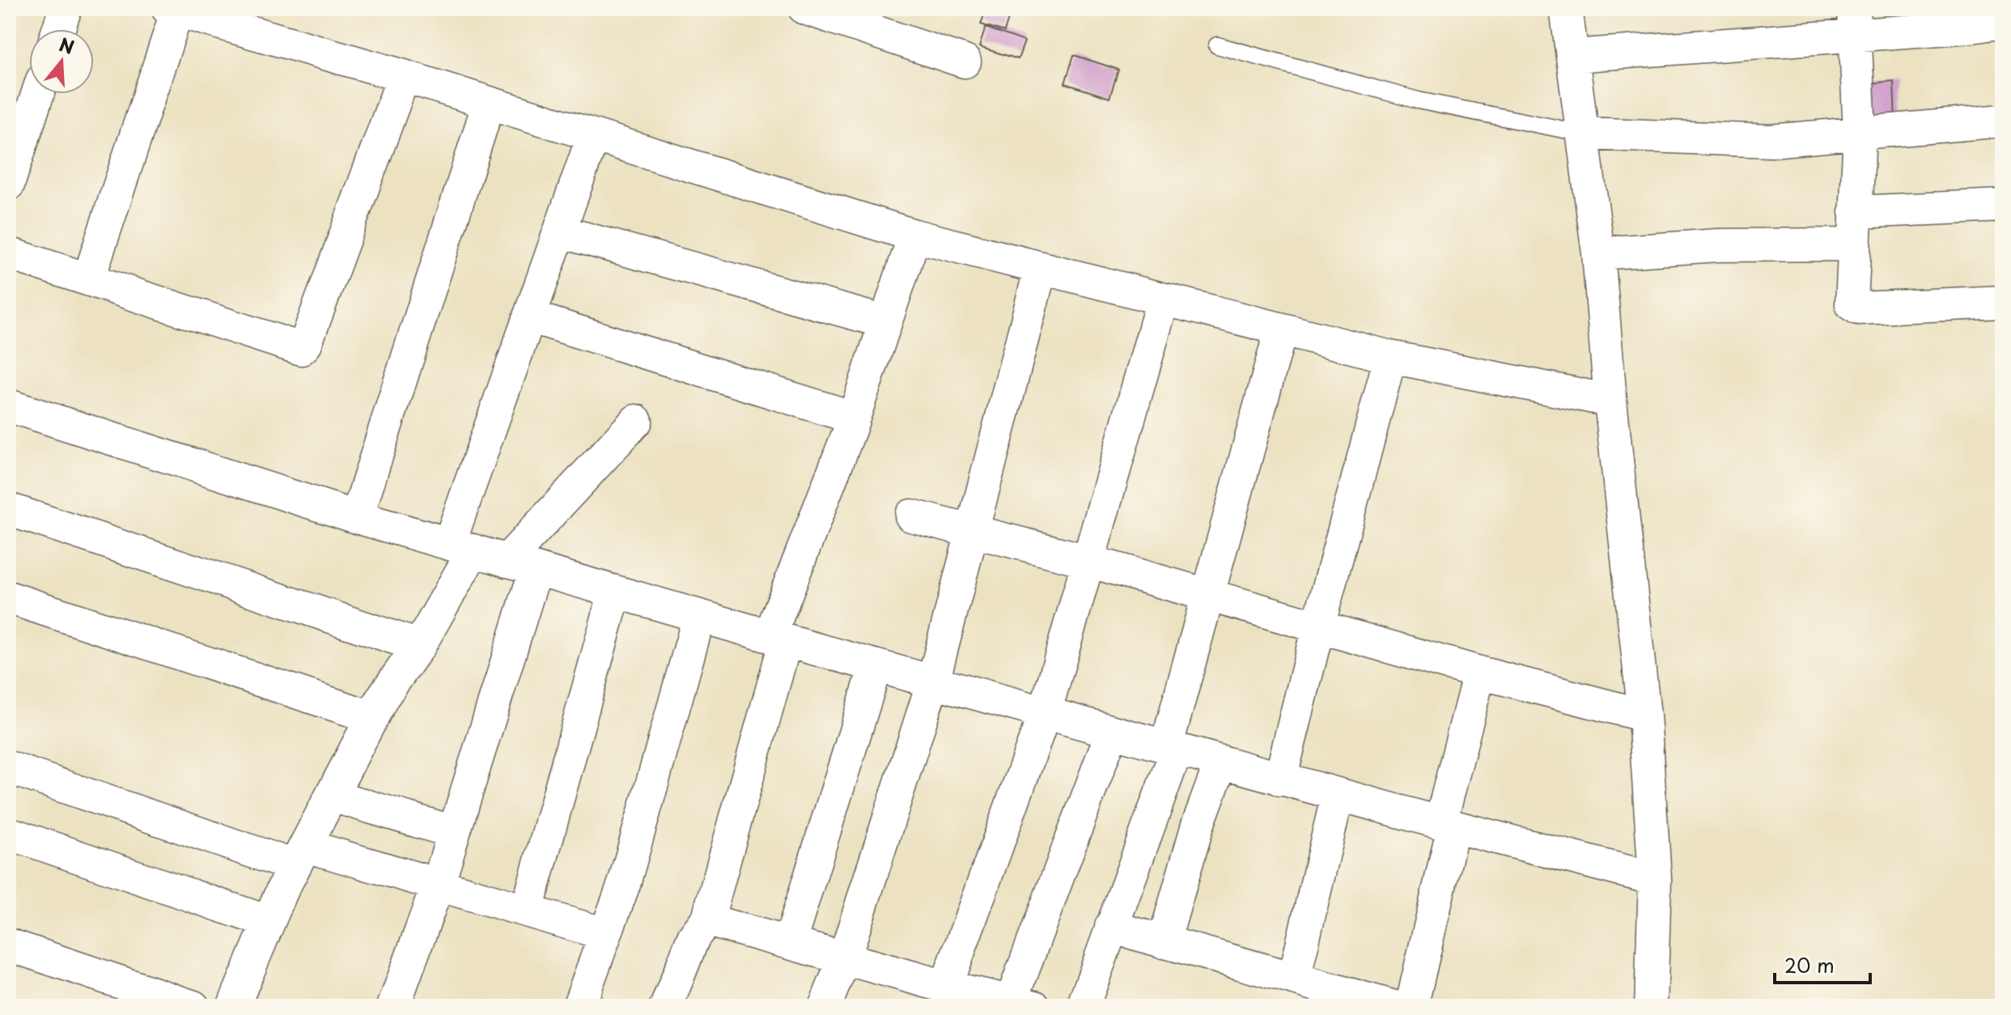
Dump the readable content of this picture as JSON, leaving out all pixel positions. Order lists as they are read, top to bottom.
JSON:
{
  "scale_bar": "20 m",
  "north": "top"
}
